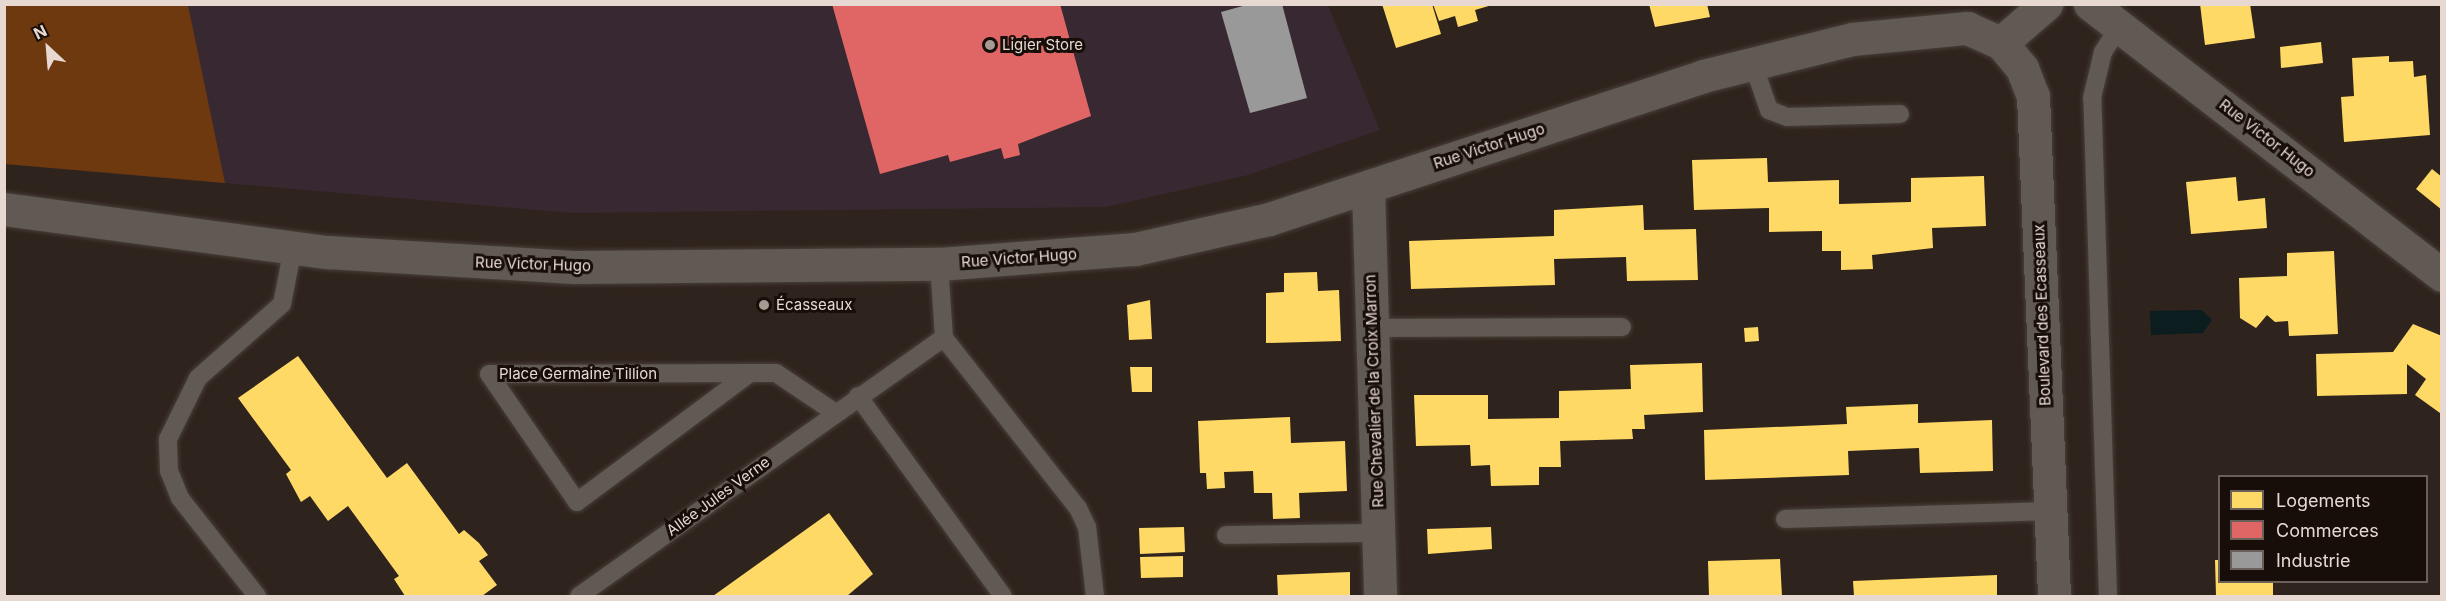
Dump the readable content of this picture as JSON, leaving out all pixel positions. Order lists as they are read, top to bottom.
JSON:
{
  "streets": {
    "street": ["Rue Victor Hugo", "Boulevard des Ecasseaux", "Rue Chevalier de la Croix Marron"],
    "lane": ["Place Germaine Tillion", "Allée Jules Verne"]
  },
  "crossings": [
    ["Rue Victor Hugo", "Boulevard des Ecasseaux"],
    ["Rue Victor Hugo", "Rue Chevalier de la Croix Marron"],
    ["Place Germaine Tillion", "Allée Jules Verne"]
  ],
  "places": ["Ligier Store", "Écasseaux"],
  "legend": ["Logements", "Commerces", "Industrie"],
  "north": "top left"
}
